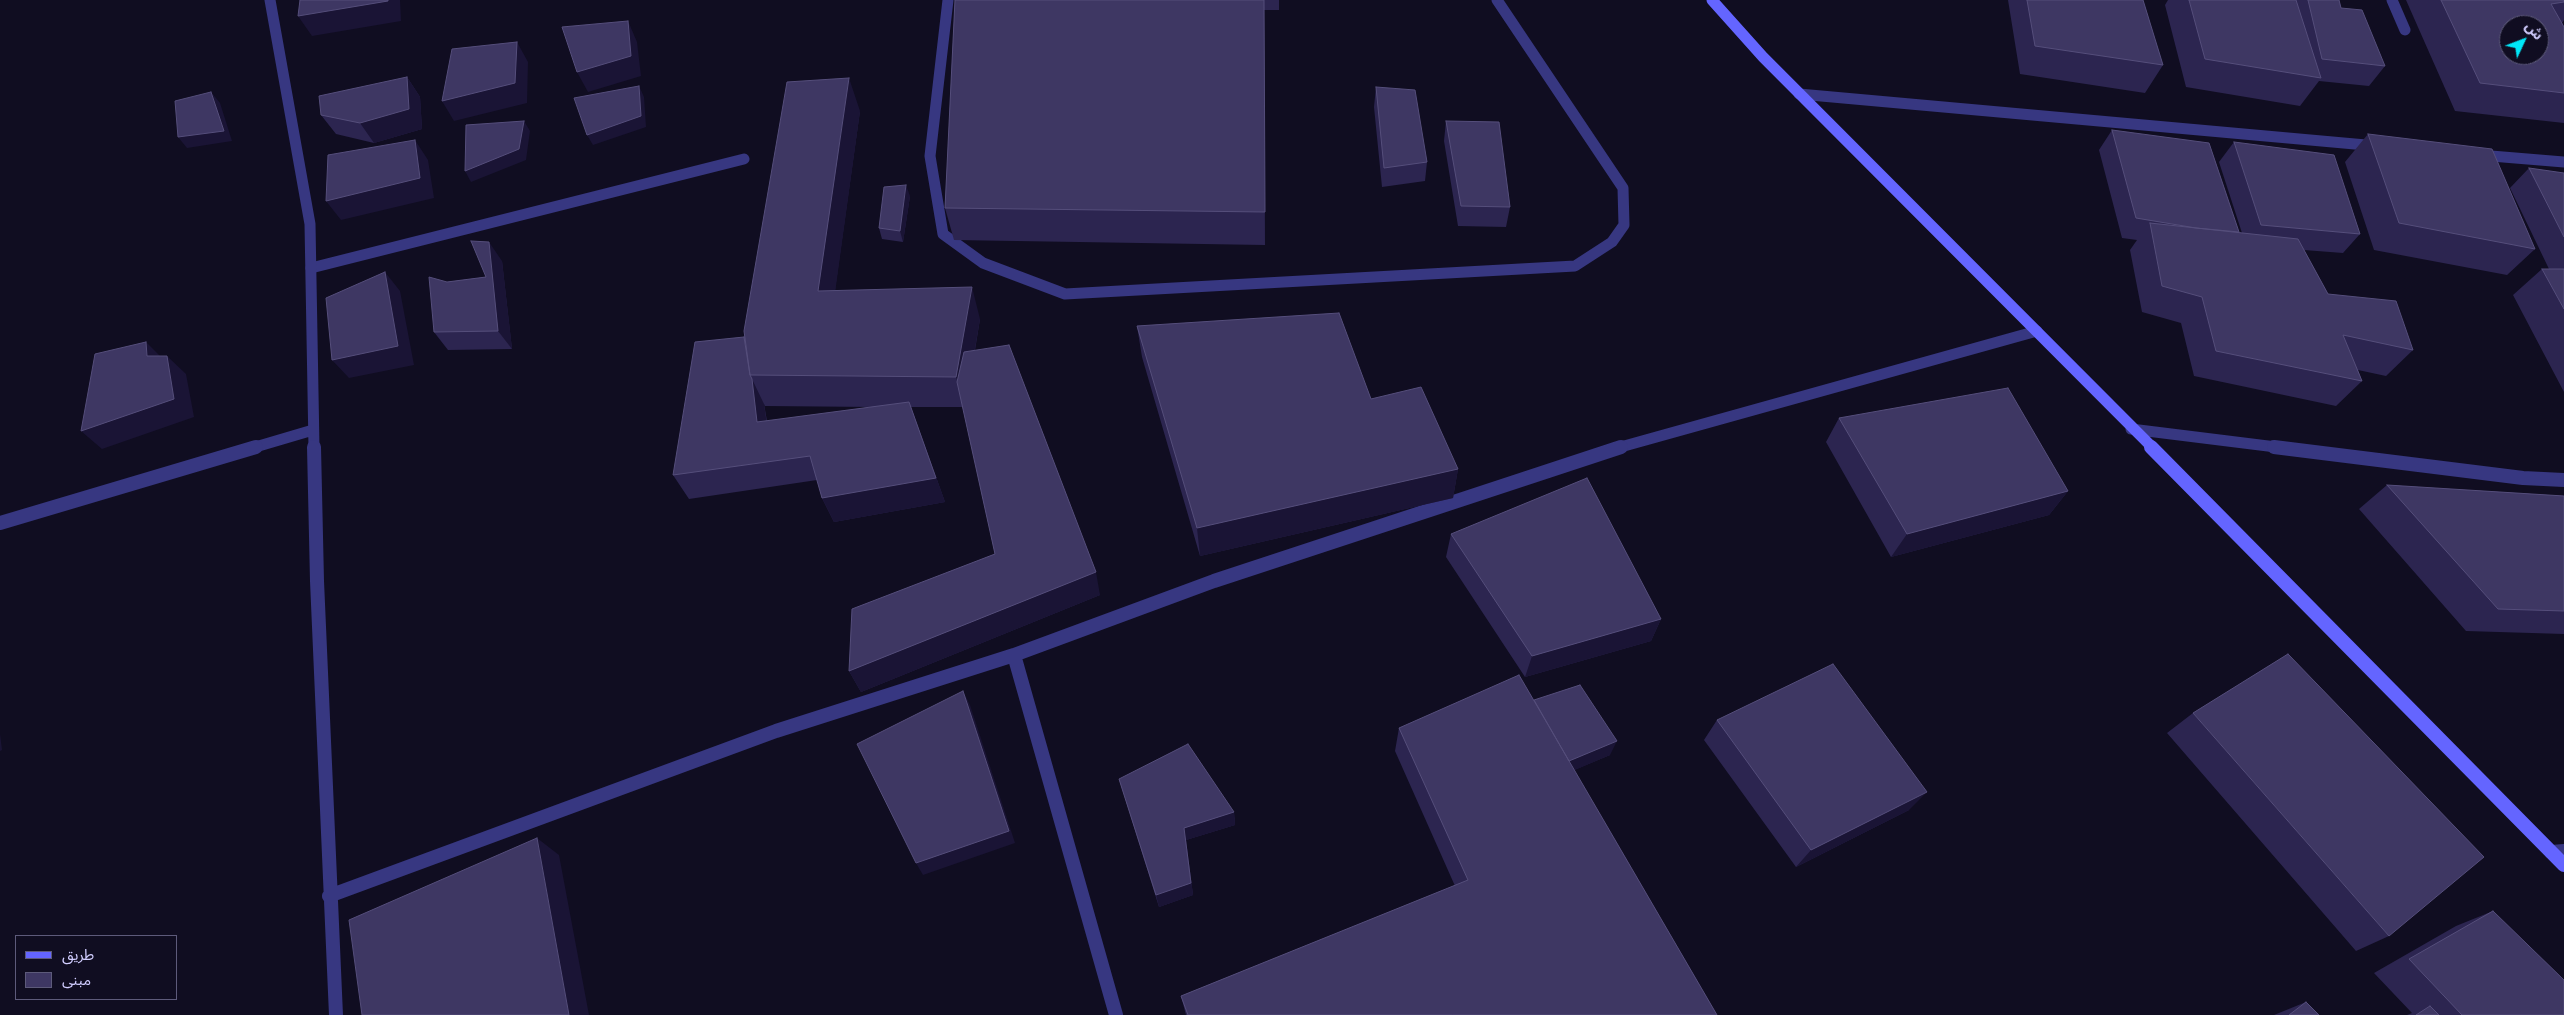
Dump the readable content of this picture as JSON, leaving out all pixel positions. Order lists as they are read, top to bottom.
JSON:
{
  "legend": ["طريق", "مبنى"],
  "north": "top right"
}
